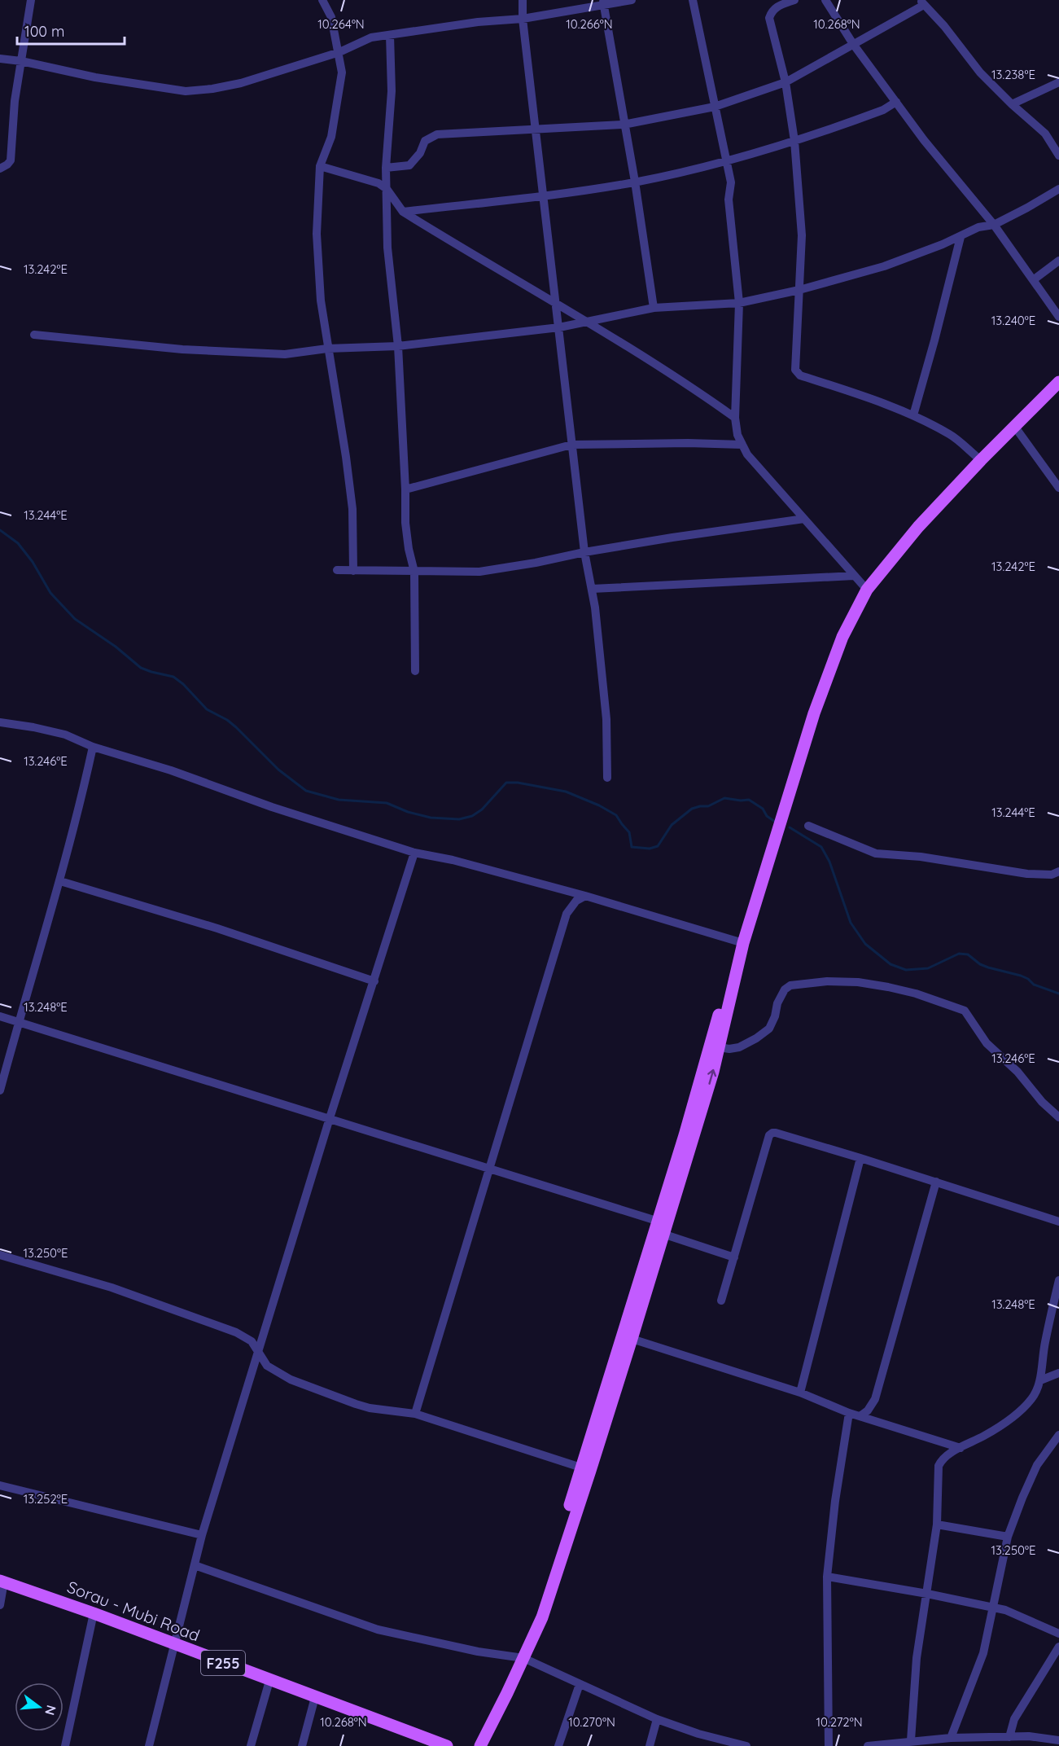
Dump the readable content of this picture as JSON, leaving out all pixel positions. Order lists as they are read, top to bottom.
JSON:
{
  "streets": {
    "main road": ["Sorau - Mubi Road", "F255"]
  },
  "scale_bar": "100 m",
  "north": "right",
  "coordinates": [
    "10.264°N",
    "10.266°N",
    "10.268°N",
    "13.238°E",
    "13.242°E",
    "13.240°E",
    "13.244°E",
    "13.246°E",
    "13.248°E",
    "13.250°E",
    "13.252°E",
    "10.270°N",
    "10.272°N"
  ]
}
